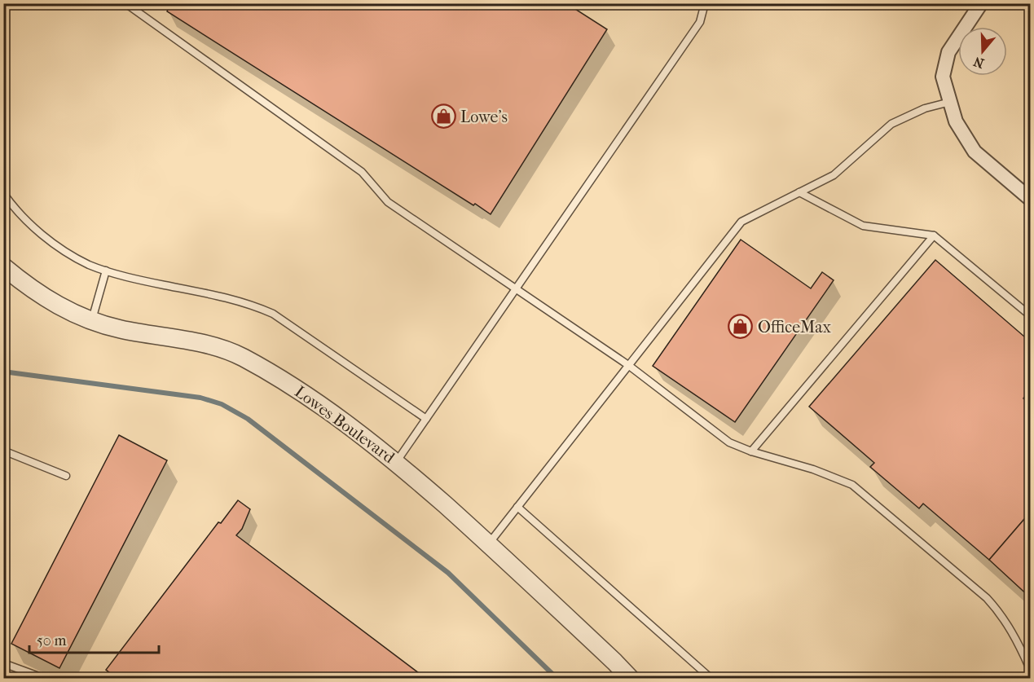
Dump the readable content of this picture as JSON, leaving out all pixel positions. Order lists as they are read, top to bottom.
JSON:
{
  "streets": {
    "street": ["Lowes Boulevard"]
  },
  "places": {
    "shop": ["Lowe's", "OfficeMax"]
  },
  "scale_bar": "50 m",
  "north": "bottom"
}
